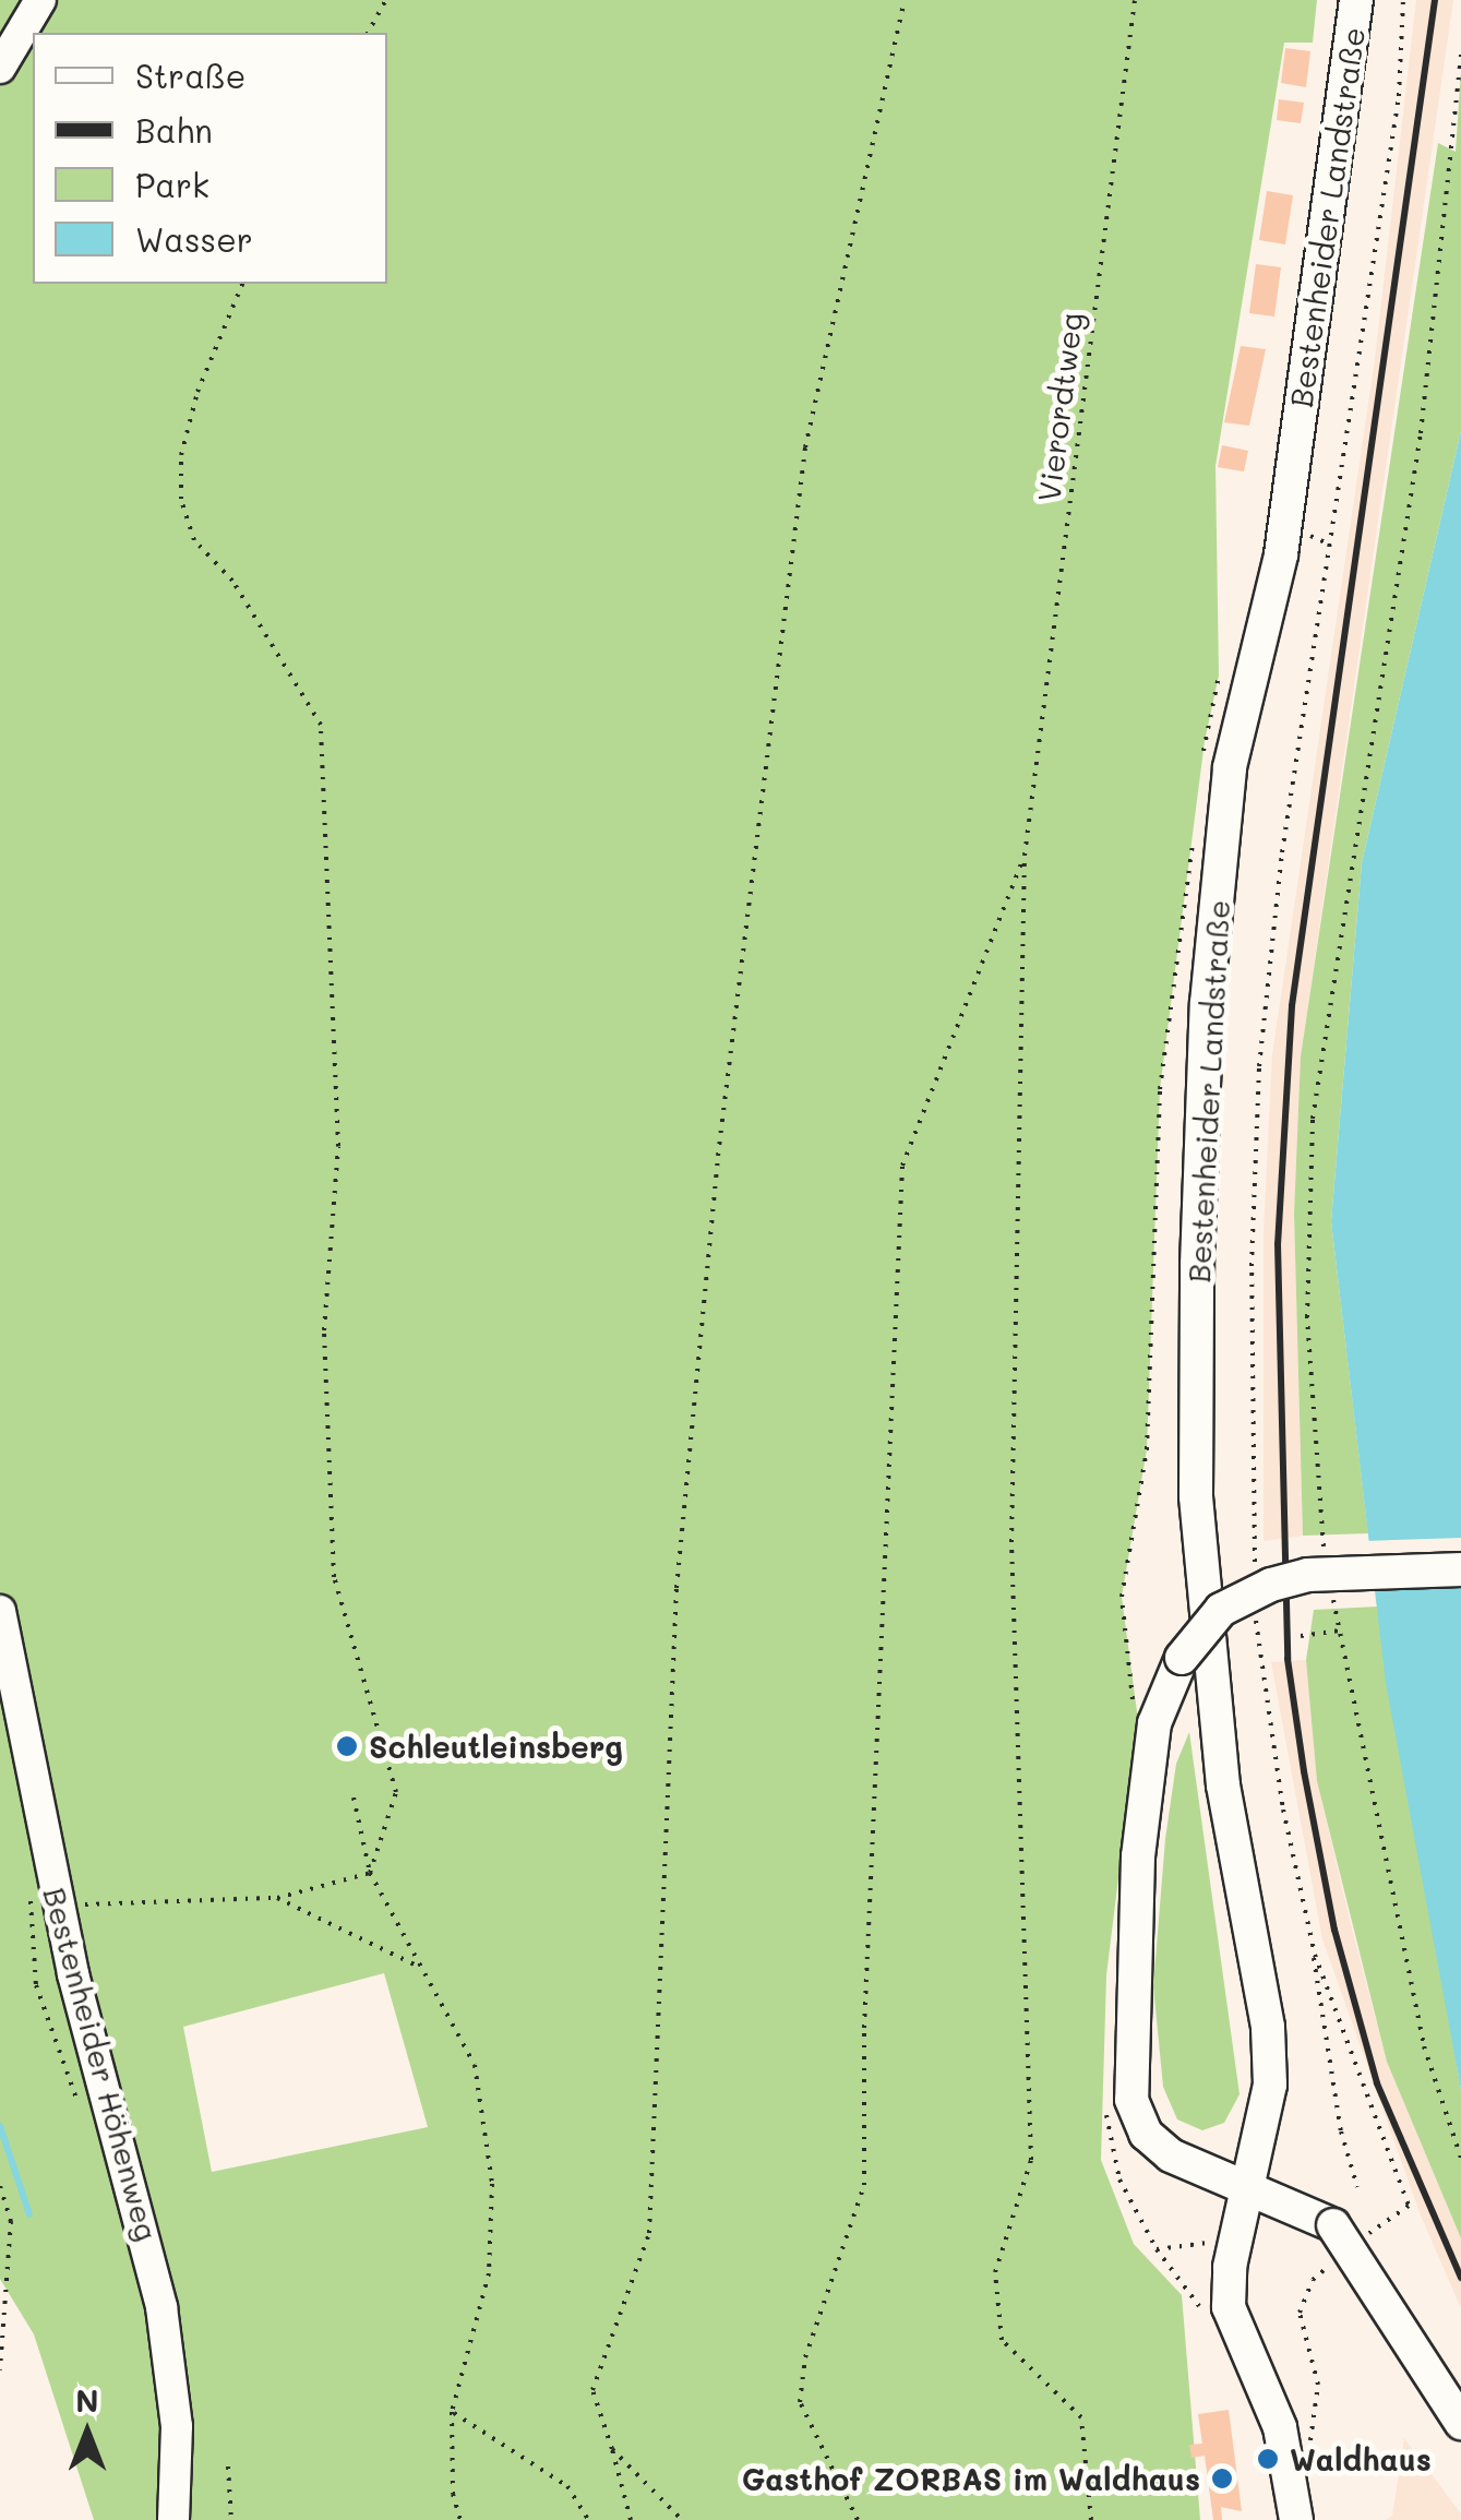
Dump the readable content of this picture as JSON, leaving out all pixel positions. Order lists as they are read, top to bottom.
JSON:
{
  "streets": {
    "main road": ["Bestenheider Landstraße"],
    "street": ["Bestenheider Höhenweg"],
    "path": ["Vierordtweg"]
  },
  "places": ["Schleutleinsberg", "Waldhaus", "Gasthof ZORBAS im Waldhaus"],
  "legend": [
    "Straße",
    "Bahn",
    "Park",
    "Wasser"
  ],
  "north": "top"
}
